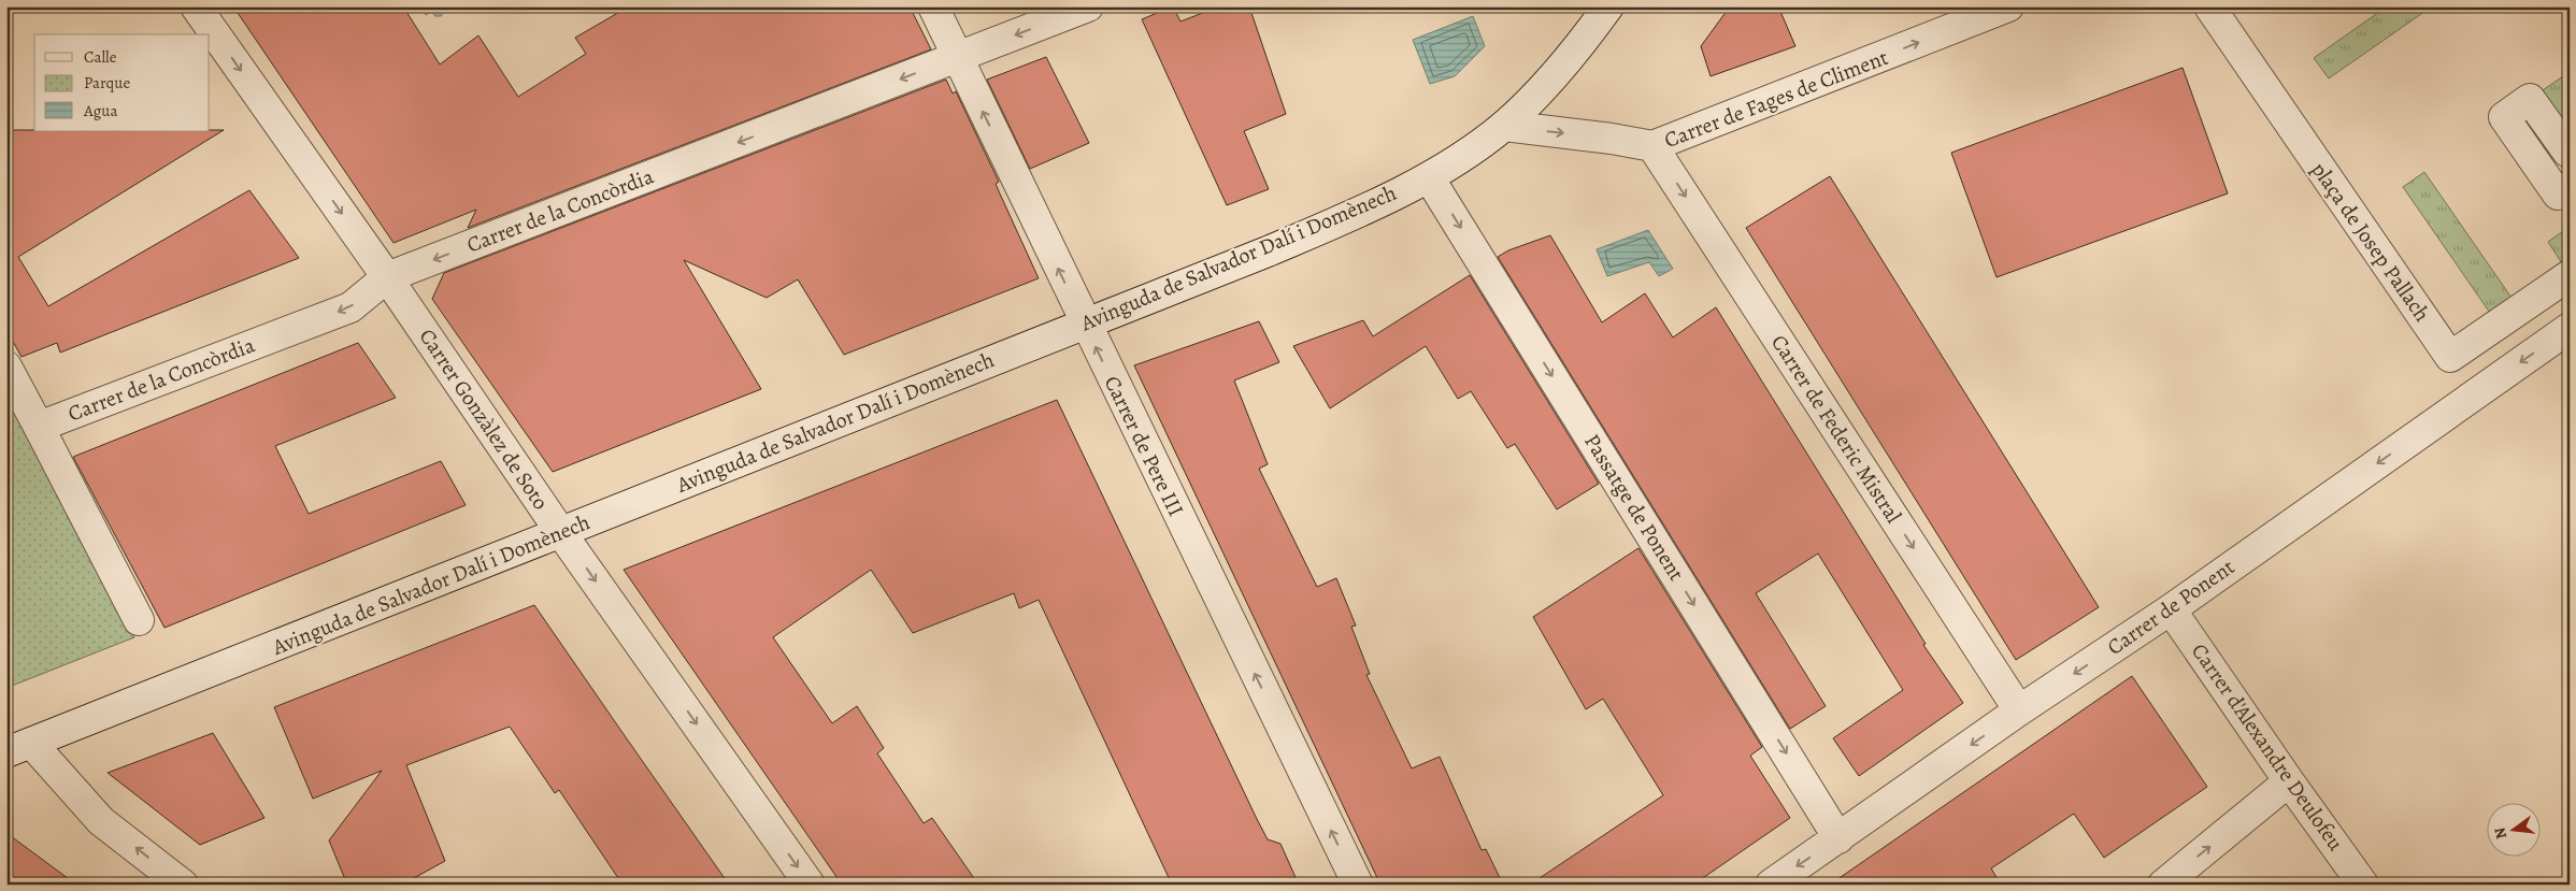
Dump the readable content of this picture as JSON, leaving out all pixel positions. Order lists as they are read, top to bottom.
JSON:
{
  "streets": {
    "street": [
      "Carrer de Fages de Climent",
      "Carrer de la Concòrdia",
      "plaça de Josep Pallach",
      "Avinguda de Salvador Dalí i Domènech",
      "Carrer Gonzàlez de Soto",
      "Carrer de Federic Mistral",
      "Carrer de Pere III",
      "Passatge de Ponent",
      "Carrer de Ponent",
      "Carrer d'Alexandre Deulofeu"
    ]
  },
  "crossings": [
    ["Carrer de Fages de Climent", "Avinguda de Salvador Dalí i Domènech"],
    ["Carrer de Fages de Climent", "Carrer de Federic Mistral"],
    ["Carrer de la Concòrdia", "Carrer Gonzàlez de Soto"],
    ["Carrer de la Concòrdia", "Carrer de Pere III"],
    ["Avinguda de Salvador Dalí i Domènech", "Carrer Gonzàlez de Soto"],
    ["Avinguda de Salvador Dalí i Domènech", "Carrer de Pere III"],
    ["Avinguda de Salvador Dalí i Domènech", "Passatge de Ponent"],
    ["Carrer de Federic Mistral", "Carrer de Ponent"],
    ["Passatge de Ponent", "Carrer de Ponent"],
    ["Carrer de Ponent", "Carrer d'Alexandre Deulofeu"]
  ],
  "one_way": [
    "Carrer de Fages de Climent",
    "Carrer de la Concòrdia",
    "Carrer Gonzàlez de Soto",
    "Carrer de Federic Mistral",
    "Carrer de Pere III",
    "Passatge de Ponent",
    "Carrer de Ponent"
  ],
  "legend": ["Calle", "Parque", "Agua"],
  "north": "left"
}
